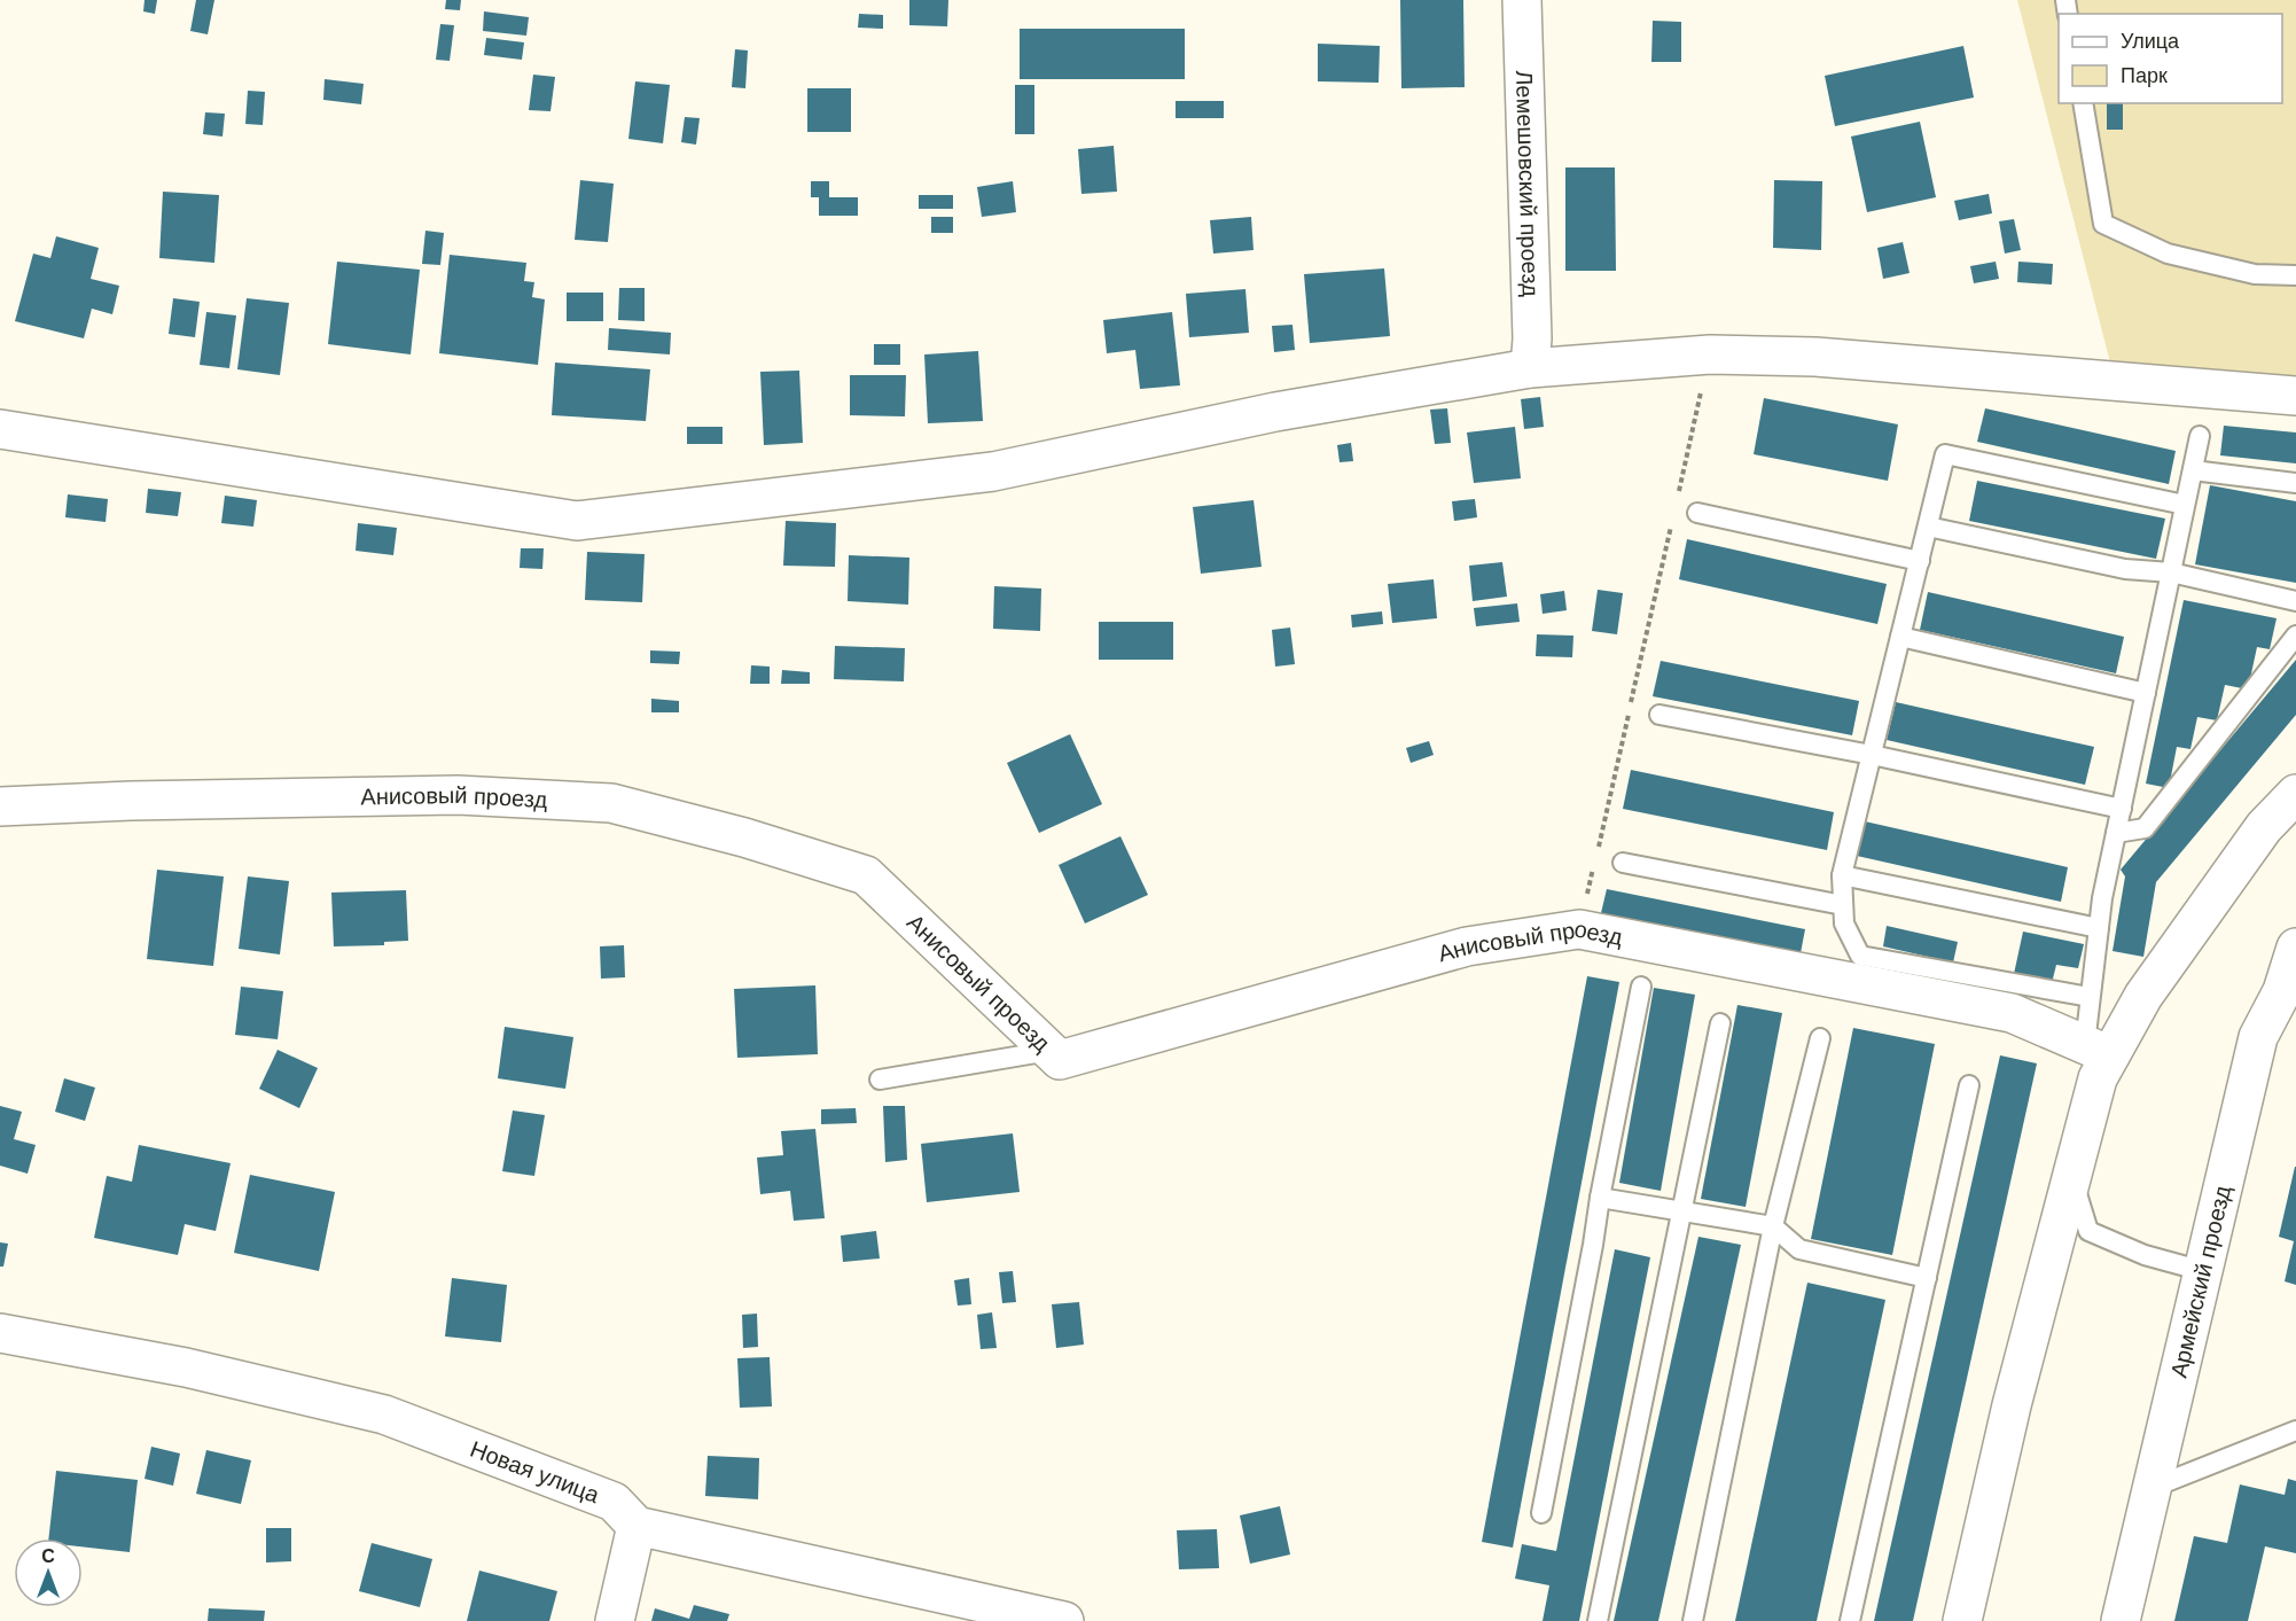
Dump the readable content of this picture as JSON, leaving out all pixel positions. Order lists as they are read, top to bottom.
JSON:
{
  "streets": {
    "street": [
      "Лемешовский проезд",
      "Анисовый проезд",
      "Армейский проезд",
      "Новая улица"
    ]
  },
  "legend": ["Улица", "Парк"],
  "north": "top"
}
